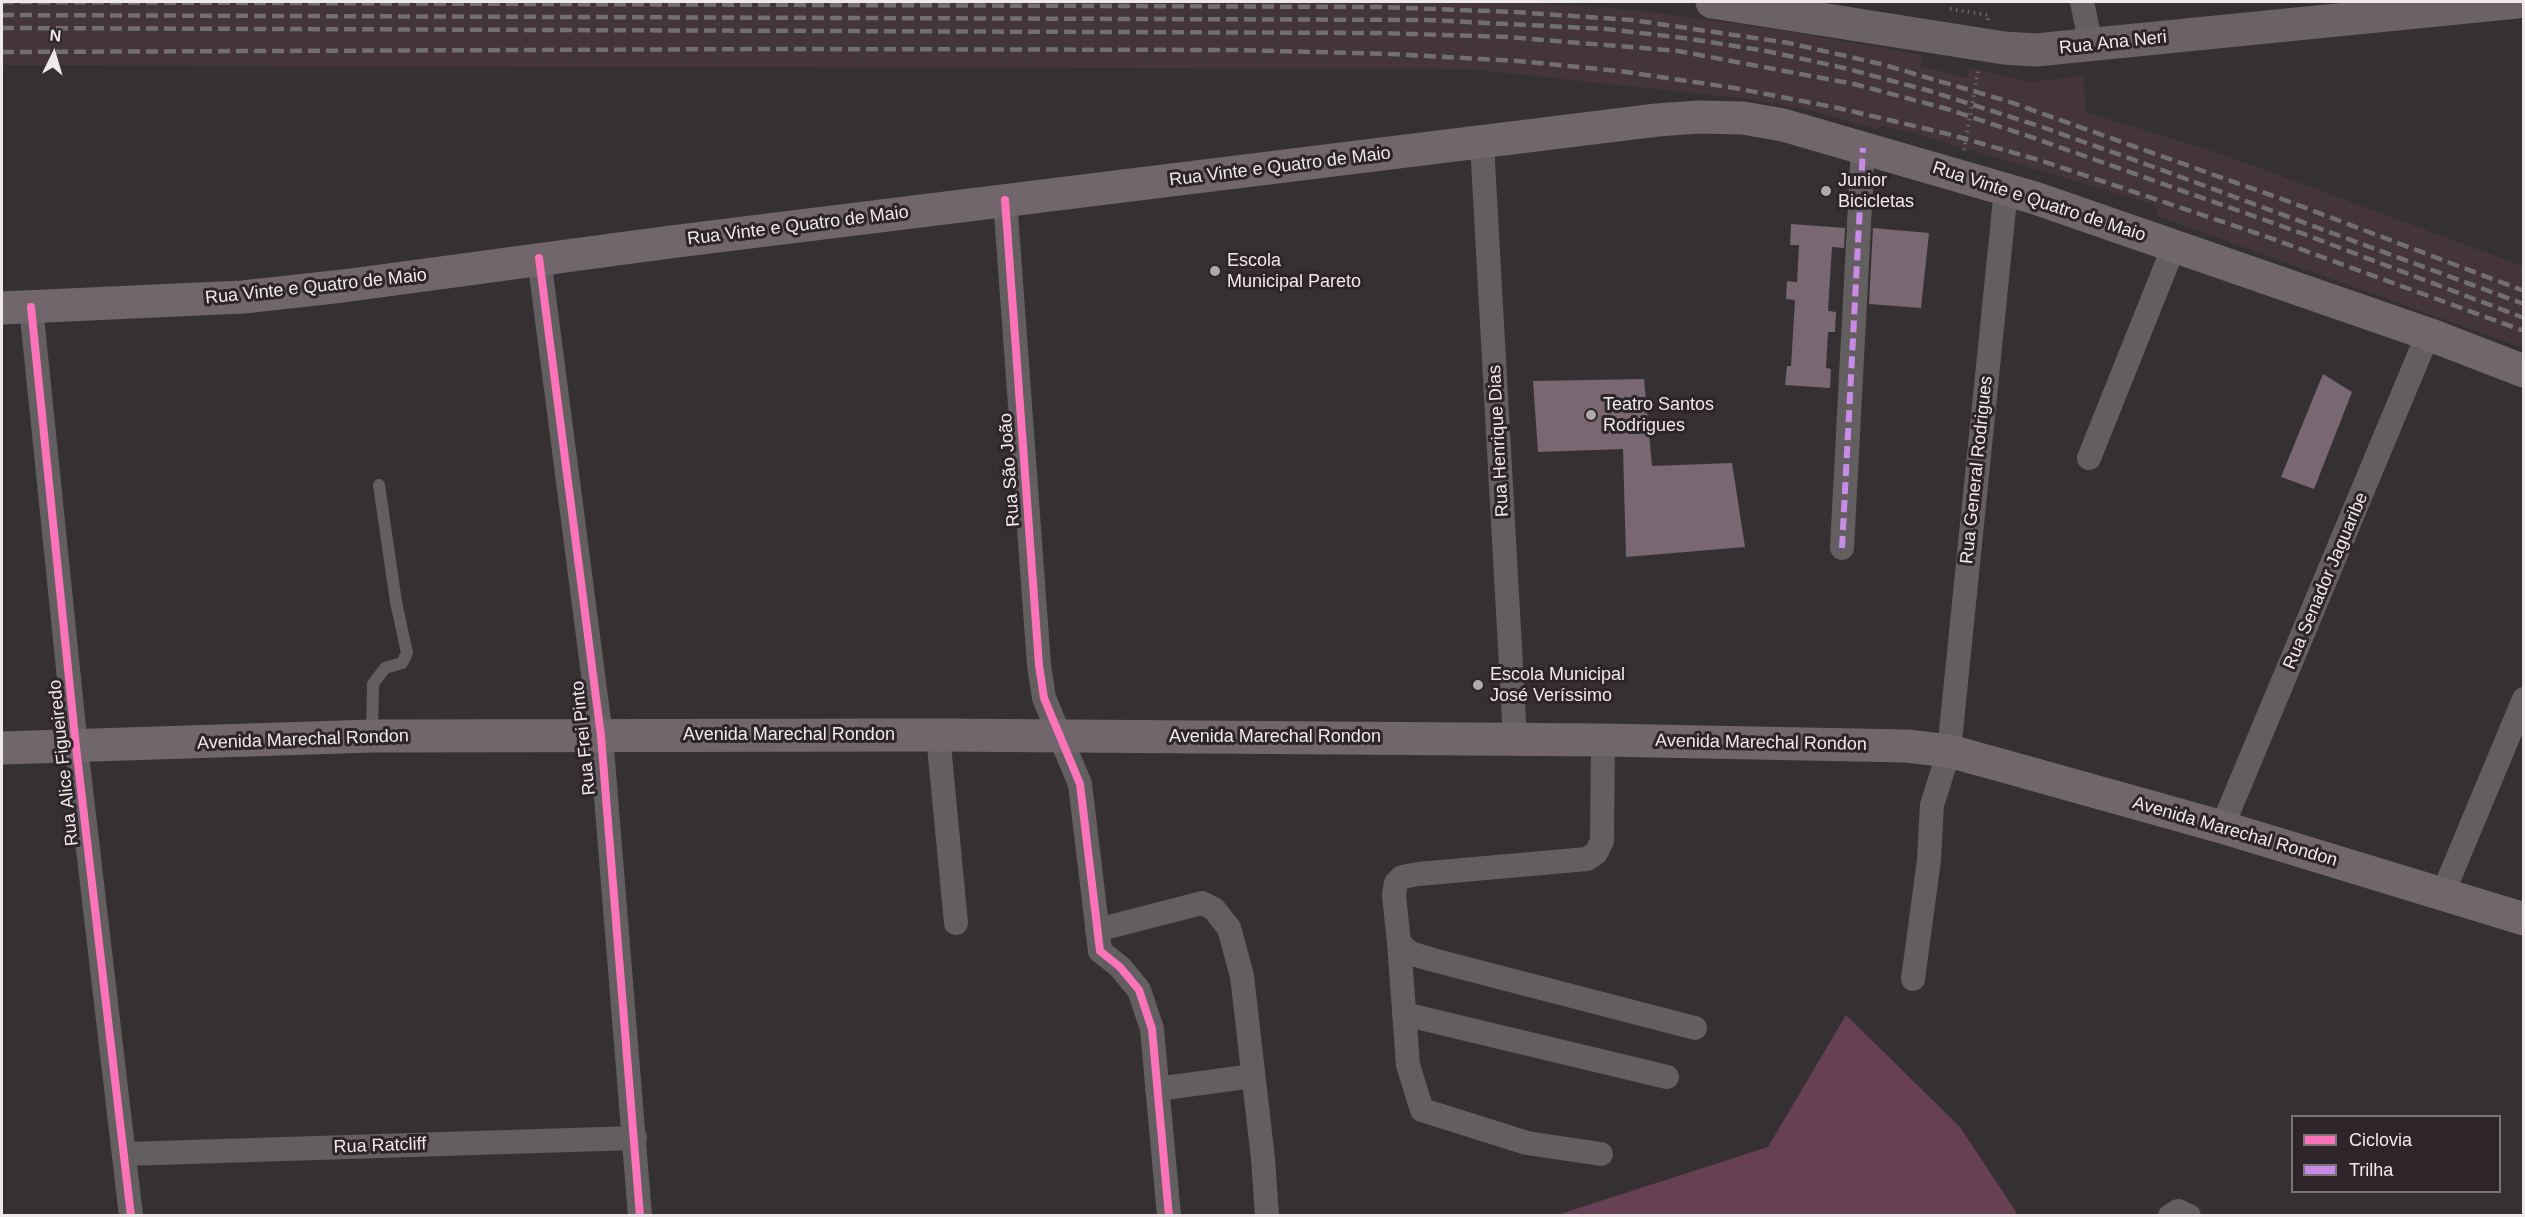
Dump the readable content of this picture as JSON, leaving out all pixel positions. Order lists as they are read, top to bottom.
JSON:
{
  "streets": {
    "main road": ["Rua Ana Neri", "Rua Vinte e Quatro de Maio", "Avenida Marechal Rondon"],
    "street": [
      "Rua Henrique Dias",
      "Rua São João",
      "Rua General Rodrigues",
      "Rua Senador Jaguaribe",
      "Rua Frei Pinto",
      "Rua Alice Figueiredo",
      "Rua Ratcliff"
    ]
  },
  "crossings": [
    ["Rua Vinte e Quatro de Maio", "Rua Henrique Dias"],
    ["Rua Vinte e Quatro de Maio", "Rua São João"],
    ["Rua Vinte e Quatro de Maio", "Rua General Rodrigues"],
    ["Rua Vinte e Quatro de Maio", "Rua Senador Jaguaribe"],
    ["Rua Vinte e Quatro de Maio", "Rua Frei Pinto"],
    ["Rua Vinte e Quatro de Maio", "Rua Alice Figueiredo"],
    ["Rua Henrique Dias", "Avenida Marechal Rondon"],
    ["Rua São João", "Avenida Marechal Rondon"],
    ["Rua General Rodrigues", "Avenida Marechal Rondon"],
    ["Rua Senador Jaguaribe", "Avenida Marechal Rondon"],
    ["Avenida Marechal Rondon", "Rua Frei Pinto"],
    ["Avenida Marechal Rondon", "Rua Alice Figueiredo"],
    ["Rua Frei Pinto", "Rua Ratcliff"],
    ["Rua Alice Figueiredo", "Rua Ratcliff"]
  ],
  "places": [
    "Junior Bicicletas",
    "Escola Municipal Pareto",
    "Teatro Santos Rodrigues",
    "Escola Municipal José Veríssimo"
  ],
  "legend": ["Ciclovia", "Trilha"],
  "north": "top"
}
